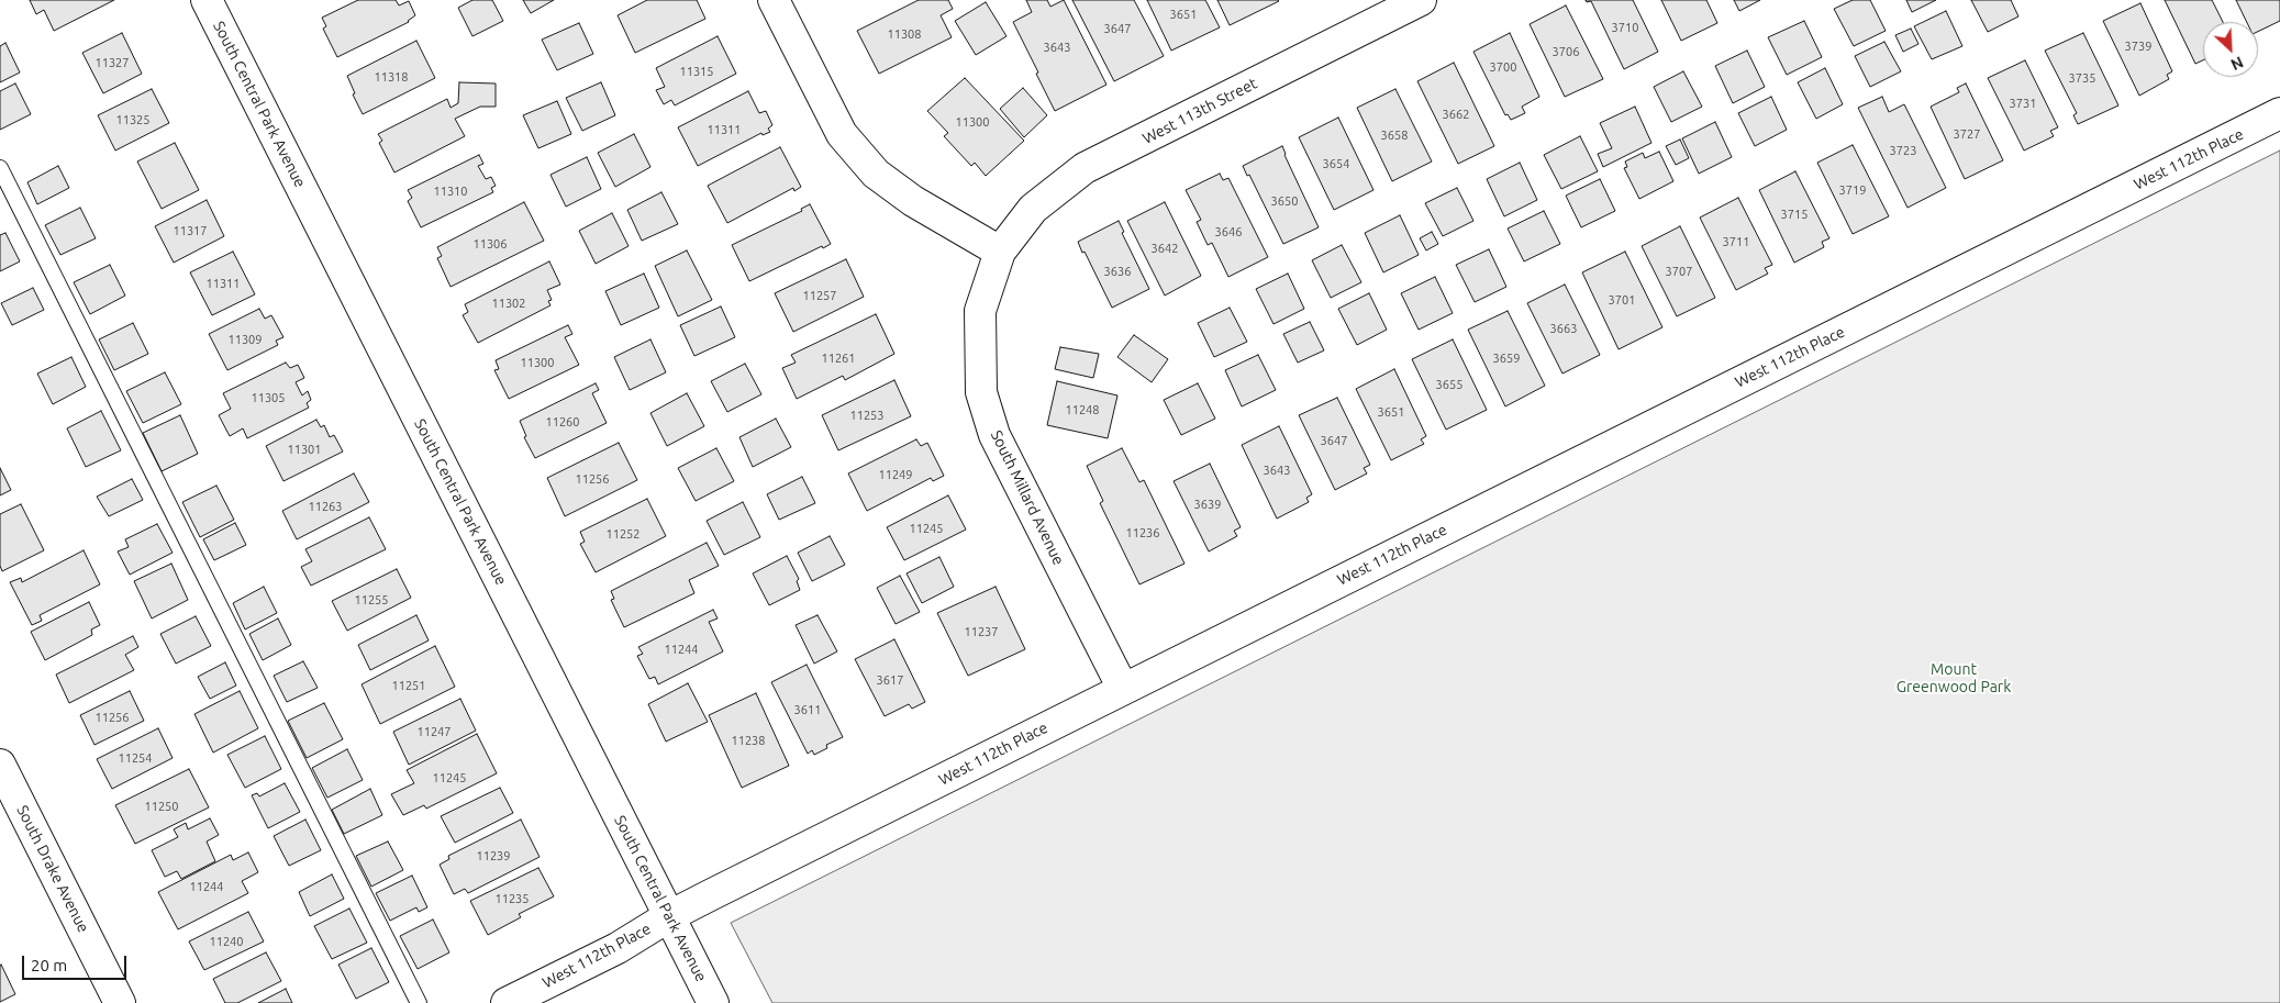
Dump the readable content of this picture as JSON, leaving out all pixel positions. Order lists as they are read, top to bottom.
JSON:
{
  "streets": {
    "street": [
      "South Central Park Avenue",
      "West 113th Street",
      "West 112th Place",
      "South Millard Avenue",
      "South Drake Avenue"
    ]
  },
  "crossings": [
    ["South Central Park Avenue", "West 112th Place"],
    ["West 113th Street", "South Millard Avenue"],
    ["West 112th Place", "South Millard Avenue"]
  ],
  "parks": ["Mount Greenwood Park"],
  "house_numbers": [
    "3651",
    "3710",
    "3647",
    "11308",
    "3739",
    "3643",
    "3706",
    "11327",
    "3700",
    "11315",
    "11318",
    "3735",
    "3731",
    "3662",
    "11325",
    "11300",
    "11311",
    "3727",
    "3658",
    "3723",
    "3654",
    "3719",
    "11310",
    "3650",
    "3715",
    "11317",
    "3646",
    "3711",
    "11306",
    "3642",
    "3636",
    "3707",
    "11311",
    "11257",
    "3701",
    "11302",
    "3663",
    "11309",
    "11261",
    "3659",
    "11300",
    "3655",
    "11305",
    "11248",
    "3651",
    "11253",
    "11260",
    "3647",
    "11301",
    "3643",
    "11249",
    "11256",
    "3639",
    "11263",
    "11245",
    "11236",
    "11252",
    "11255",
    "11237",
    "11244",
    "3617",
    "11251",
    "3611",
    "11256",
    "11247",
    "11238",
    "11254",
    "11245",
    "11250",
    "11239",
    "11244",
    "11235",
    "11240"
  ],
  "scale_bar": "20 m",
  "north": "bottom right"
}
